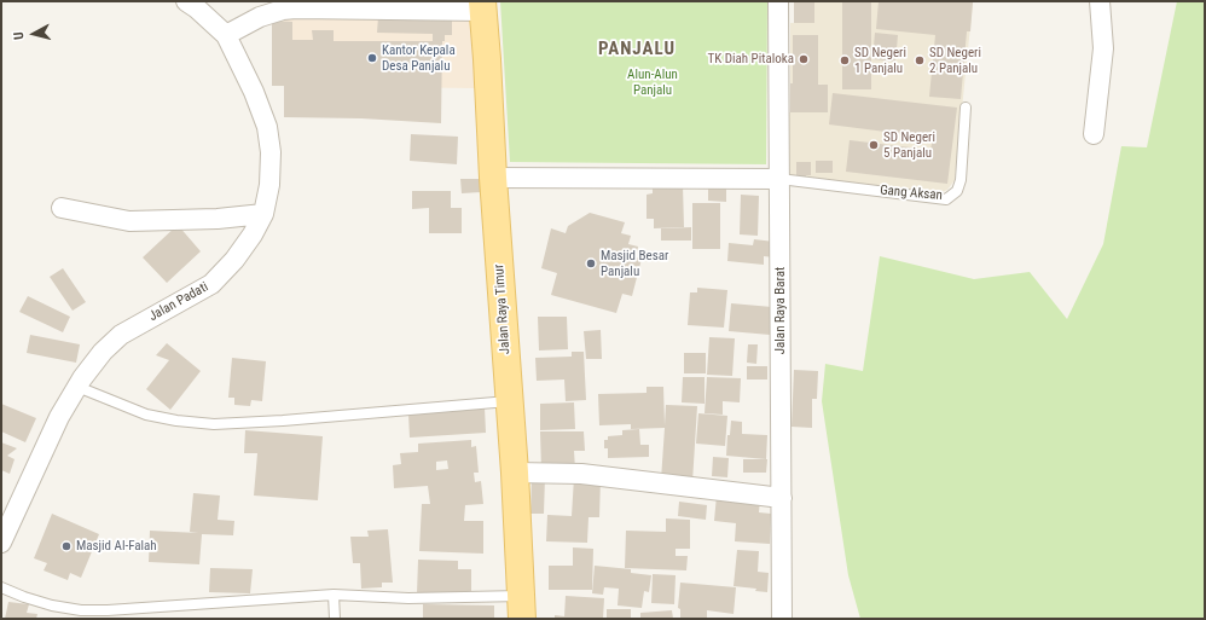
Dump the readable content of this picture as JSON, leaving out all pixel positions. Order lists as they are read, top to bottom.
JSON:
{
  "streets": {
    "main road": ["Jalan Raya Timur"],
    "street": ["Jalan Padati", "Jalan Raya Barat"],
    "lane": ["Gang Aksan"]
  },
  "crossings": [
    ["Gang Aksan", "Jalan Raya Barat"]
  ],
  "districts": ["PANJALU"],
  "parks": ["Alun-Alun Panjalu"],
  "places": [
    "Kantor Kepala Desa Panjalu",
    "TK Diah Pitaloka",
    "SD Negeri 1 Panjalu",
    "SD Negeri 2 Panjalu",
    "SD Negeri 5 Panjalu",
    "Masjid Besar Panjalu",
    "Masjid Al-Falah"
  ],
  "north": "left"
}
